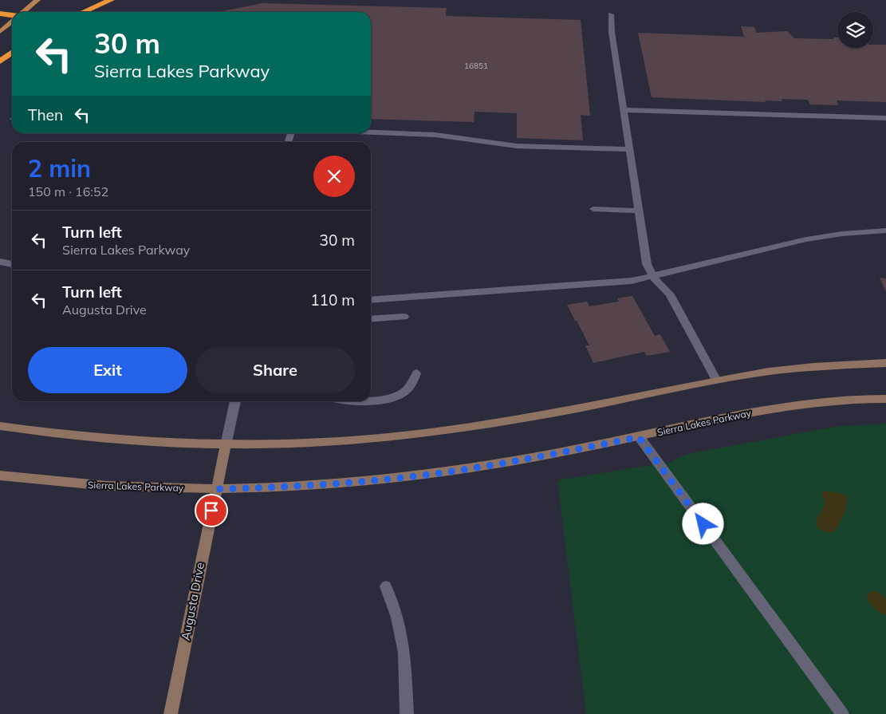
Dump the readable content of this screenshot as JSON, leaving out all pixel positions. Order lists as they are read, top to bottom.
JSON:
{
  "streets": {
    "street": ["Sierra Lakes Parkway", "Augusta Drive"]
  },
  "crossings": [
    ["Sierra Lakes Parkway", "Augusta Drive"]
  ],
  "house_numbers": ["16851"],
  "page": {
    "turn": ["30 m", "Sierra Lakes Parkway"],
    "then": "Then",
    "heading": ["2 min", "150 m · 16:52"],
    "list": [
      {
        "name": "Turn left",
        "note": "Sierra Lakes Parkway",
        "value": "30 m"
      },
      {
        "name": "Turn left",
        "note": "Augusta Drive",
        "value": "110 m"
      }
    ],
    "buttons": ["Exit", "Share"]
  }
}
